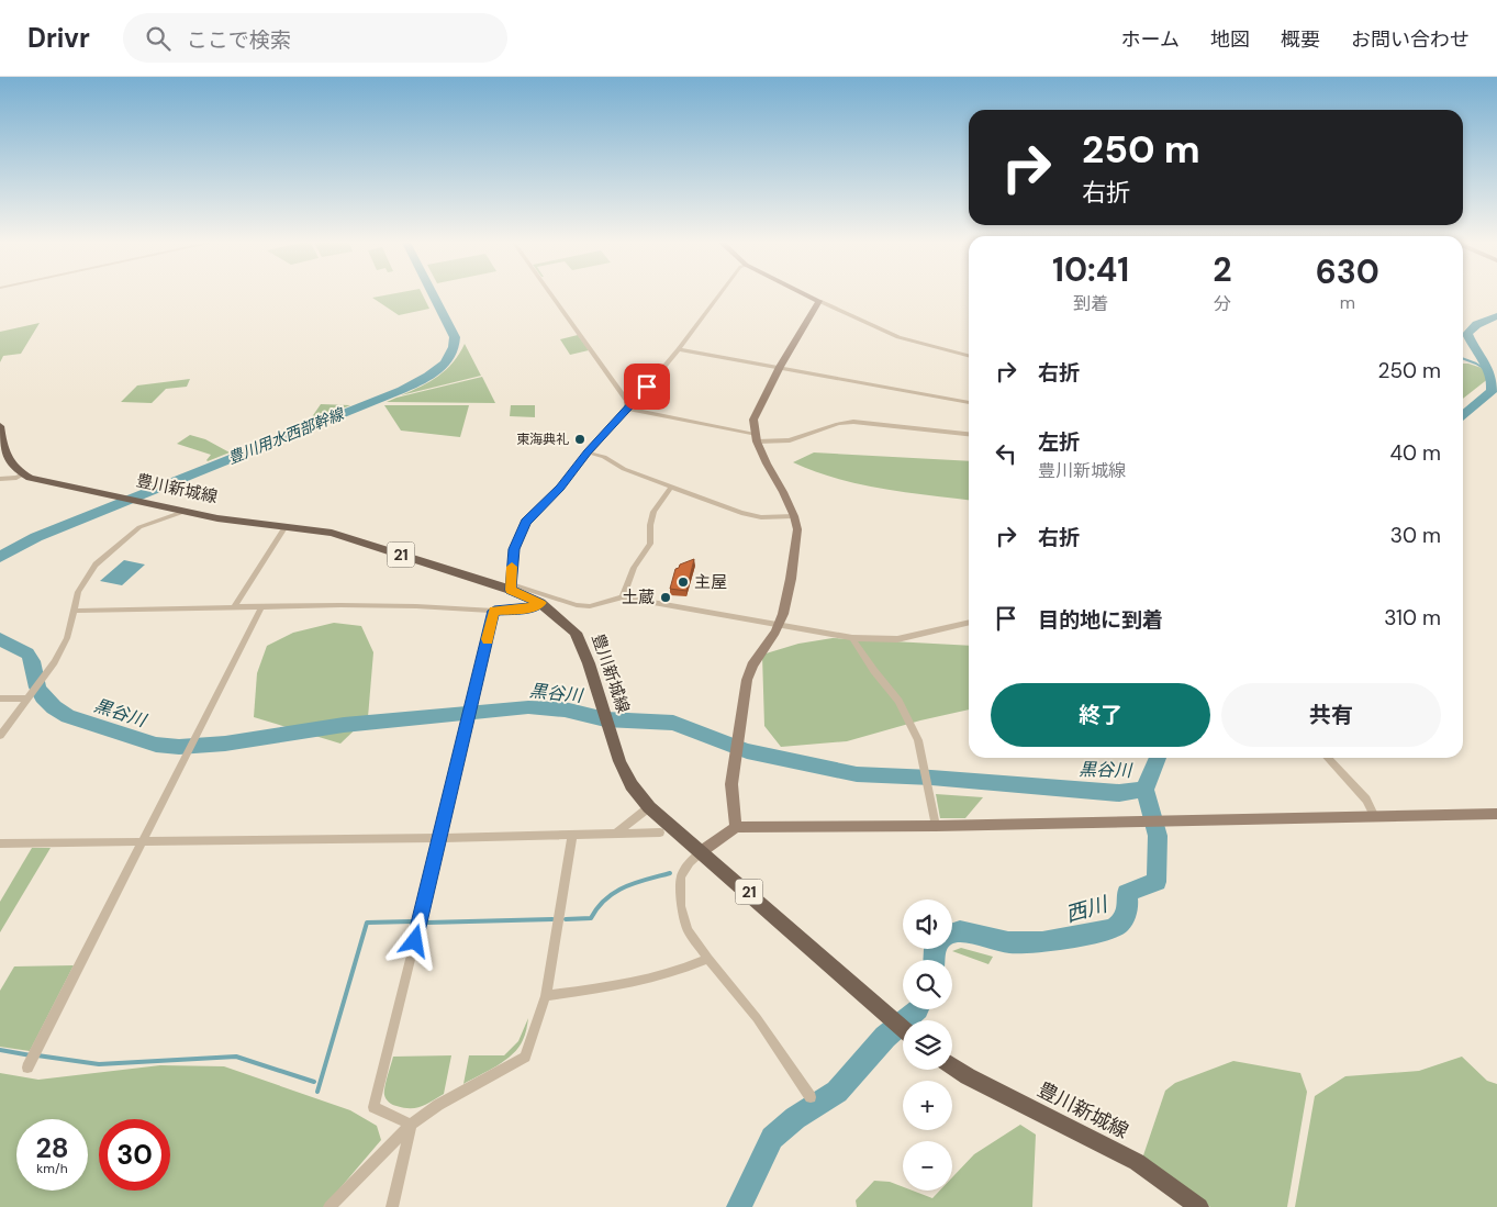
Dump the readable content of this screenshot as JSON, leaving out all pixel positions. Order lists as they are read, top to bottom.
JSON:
{
  "streets": {
    "main road": ["豊川新城線", "21"]
  },
  "water": ["豊川用水西部幹線", "黒谷川", "西川"],
  "places": ["東海典礼", "主屋", "土蔵"],
  "page": {
    "header": "Drivr",
    "search": "ここで検索",
    "nav": [
      "ホーム",
      "地図",
      "概要",
      "お問い合わせ"
    ],
    "turn": ["250 m", "右折"],
    "eta": [
      "10:41",
      "到着",
      "2",
      "分",
      "630",
      "m"
    ],
    "list": [
      {
        "name": "右折",
        "value": "250 m"
      },
      {
        "name": "左折",
        "note": "豊川新城線",
        "value": "40 m"
      },
      {
        "name": "右折",
        "value": "30 m"
      },
      {
        "name": "目的地に到着",
        "value": "310 m"
      }
    ],
    "buttons": ["終了", "共有"],
    "map_buttons": ["+", "−"],
    "speed": "28 km/h",
    "limit": "30"
  }
}
